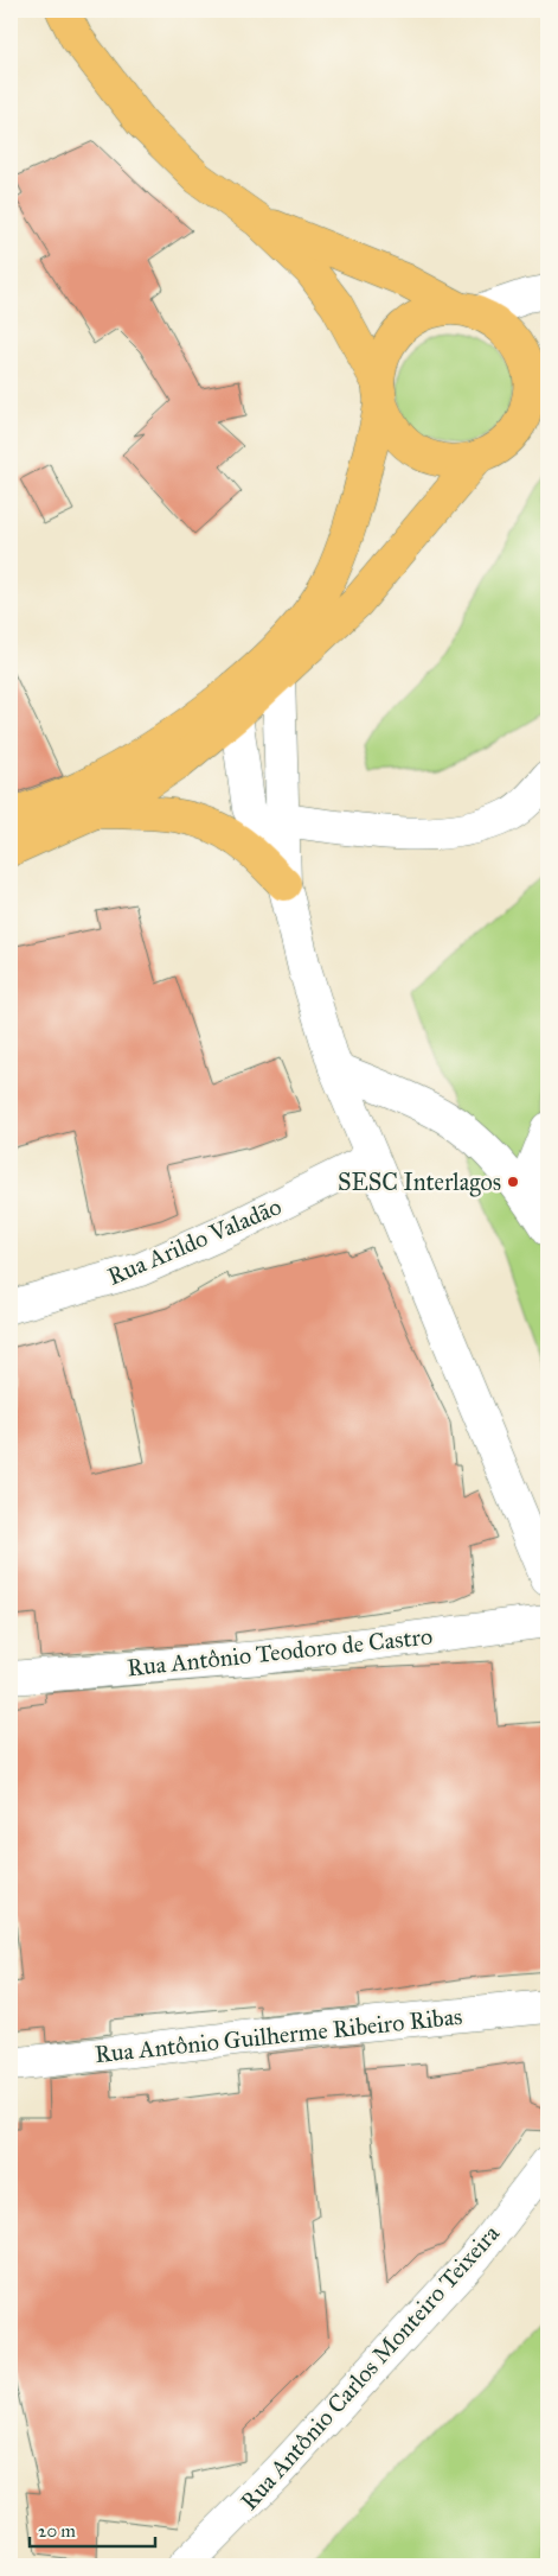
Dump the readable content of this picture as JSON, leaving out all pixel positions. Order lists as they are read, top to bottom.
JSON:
{
  "streets": {
    "street": [
      "Rua Arildo Valadão",
      "Rua Antônio Teodoro de Castro",
      "Rua Antônio Guilherme Ribeiro Ribas",
      "Rua Antônio Carlos Monteiro Teixeira"
    ]
  },
  "places": ["SESC Interlagos"],
  "scale_bar": "20 m"
}
